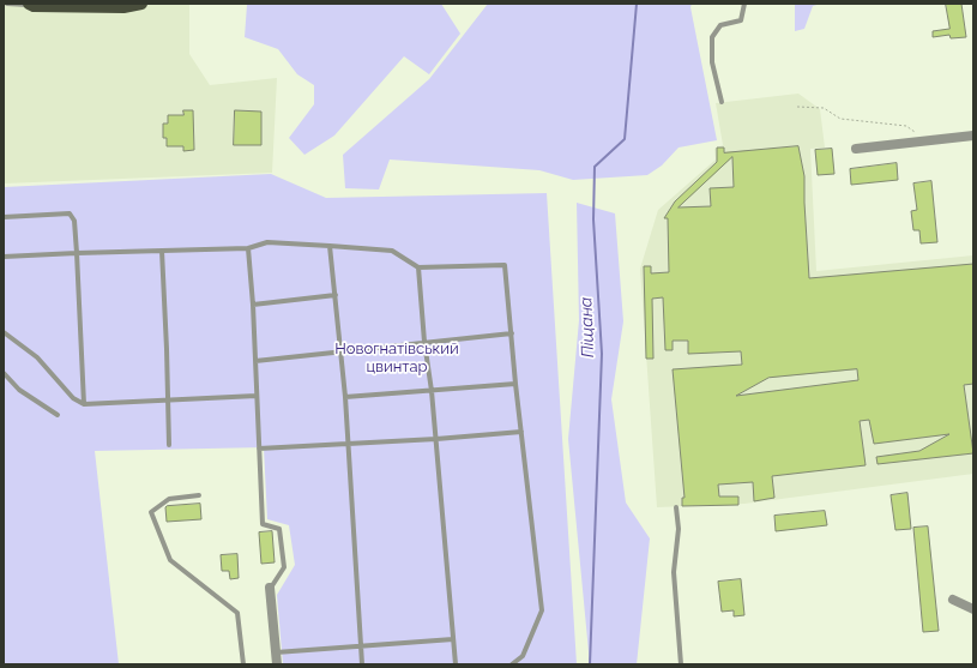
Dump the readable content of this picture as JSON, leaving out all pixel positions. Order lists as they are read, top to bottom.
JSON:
{
  "water": ["Піщана"],
  "parks": ["Новогнатівський цвинтар"]
}
